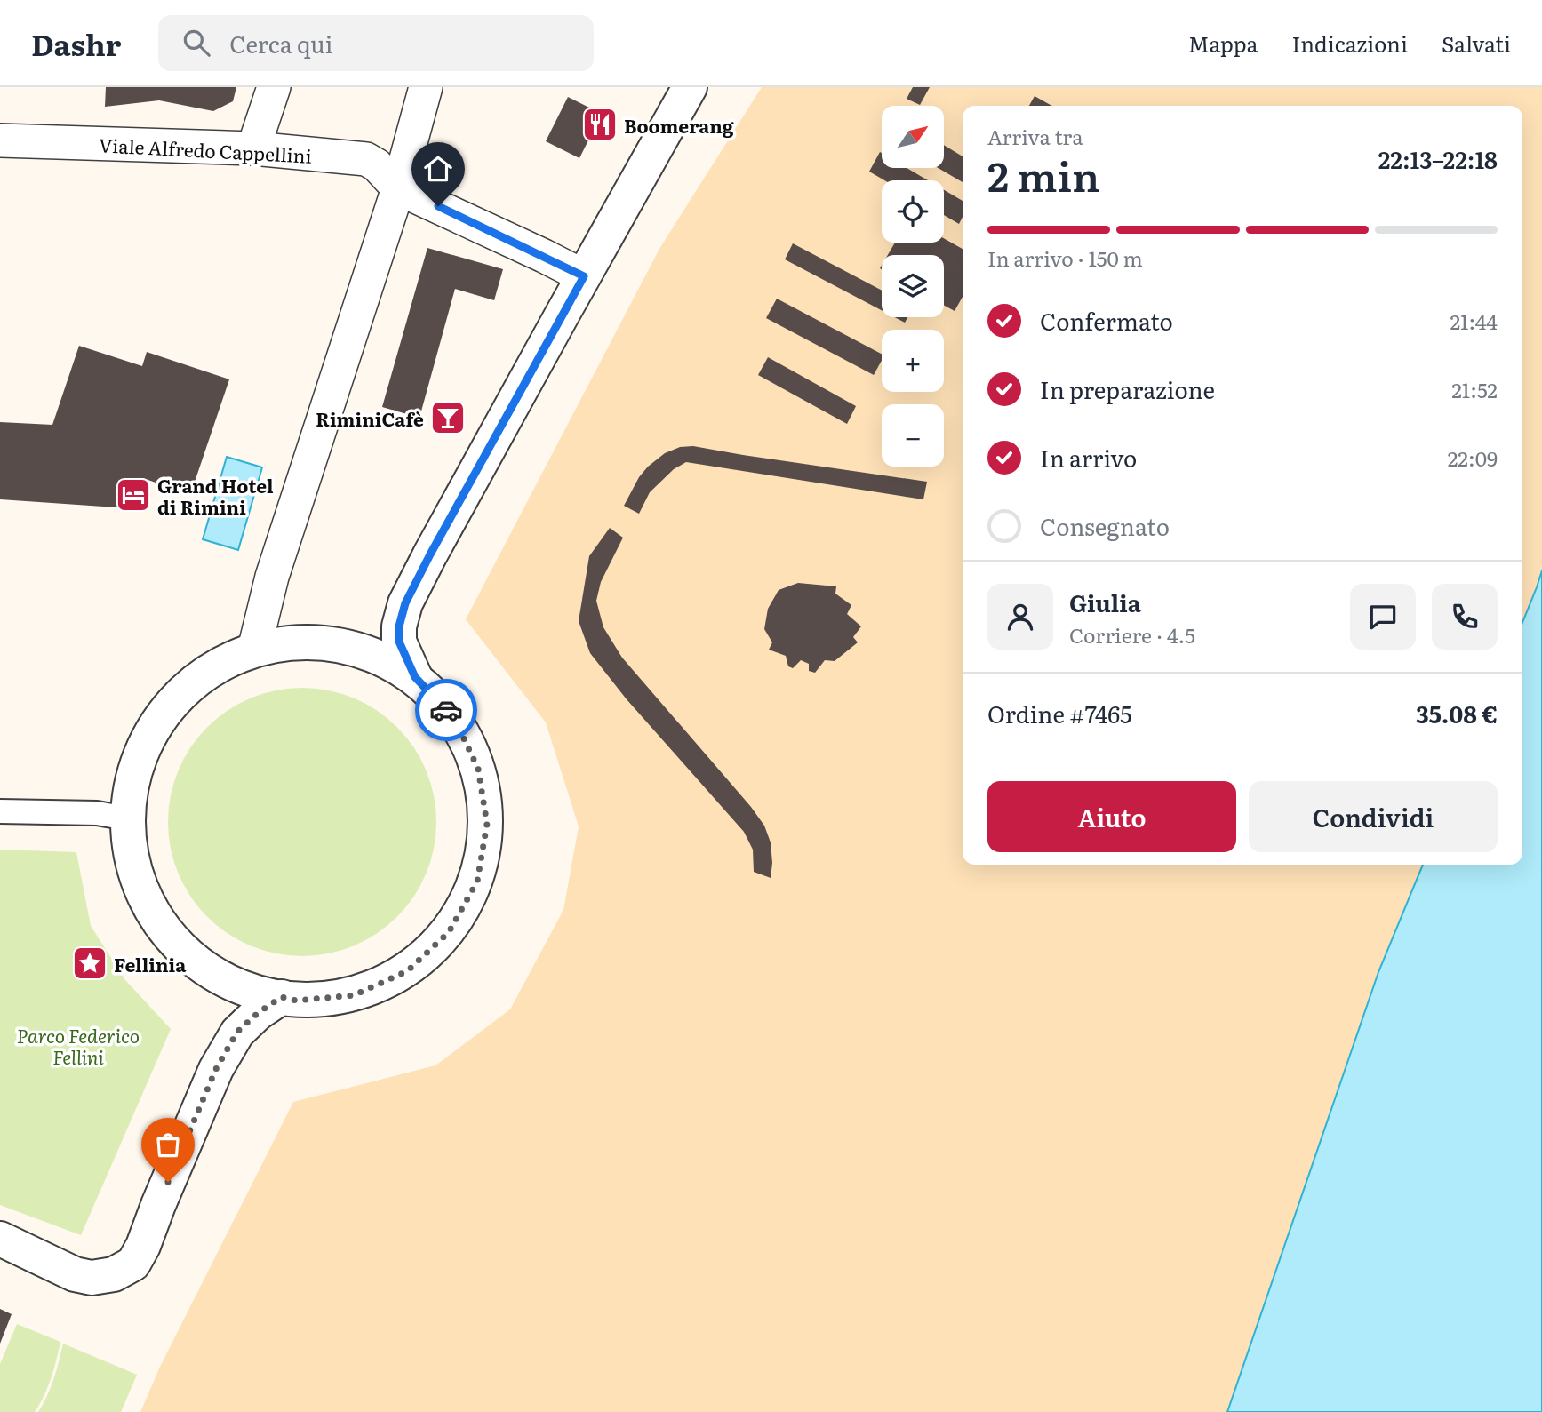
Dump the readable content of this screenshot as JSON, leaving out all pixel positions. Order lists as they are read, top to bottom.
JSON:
{
  "streets": {
    "street": ["Viale Alfredo Cappellini"]
  },
  "parks": ["Parco Federico Fellini"],
  "places": {
    "restaurant": ["Boomerang"],
    "bar": ["RiminiCafè"],
    "hotel": ["Grand Hotel di Rimini"],
    "place": ["Fellinia"]
  },
  "north": "top right",
  "page": {
    "header": "Dashr",
    "search": "Cerca qui",
    "nav": ["Mappa", "Indicazioni", "Salvati"],
    "map_buttons": ["+", "−"],
    "heading": ["2 min", "Arriva tra", "22:13–22:18"],
    "panel": [
      "Giulia",
      "Corriere · 4.5",
      "Ordine #7465",
      "35.08 €"
    ],
    "bar": "In arrivo · 150 m",
    "list": [
      ["Confermato", "21:44"],
      ["In preparazione", "21:52"],
      ["In arrivo", "22:09"],
      "Consegnato"
    ],
    "buttons": ["Aiuto", "Condividi"]
  }
}
